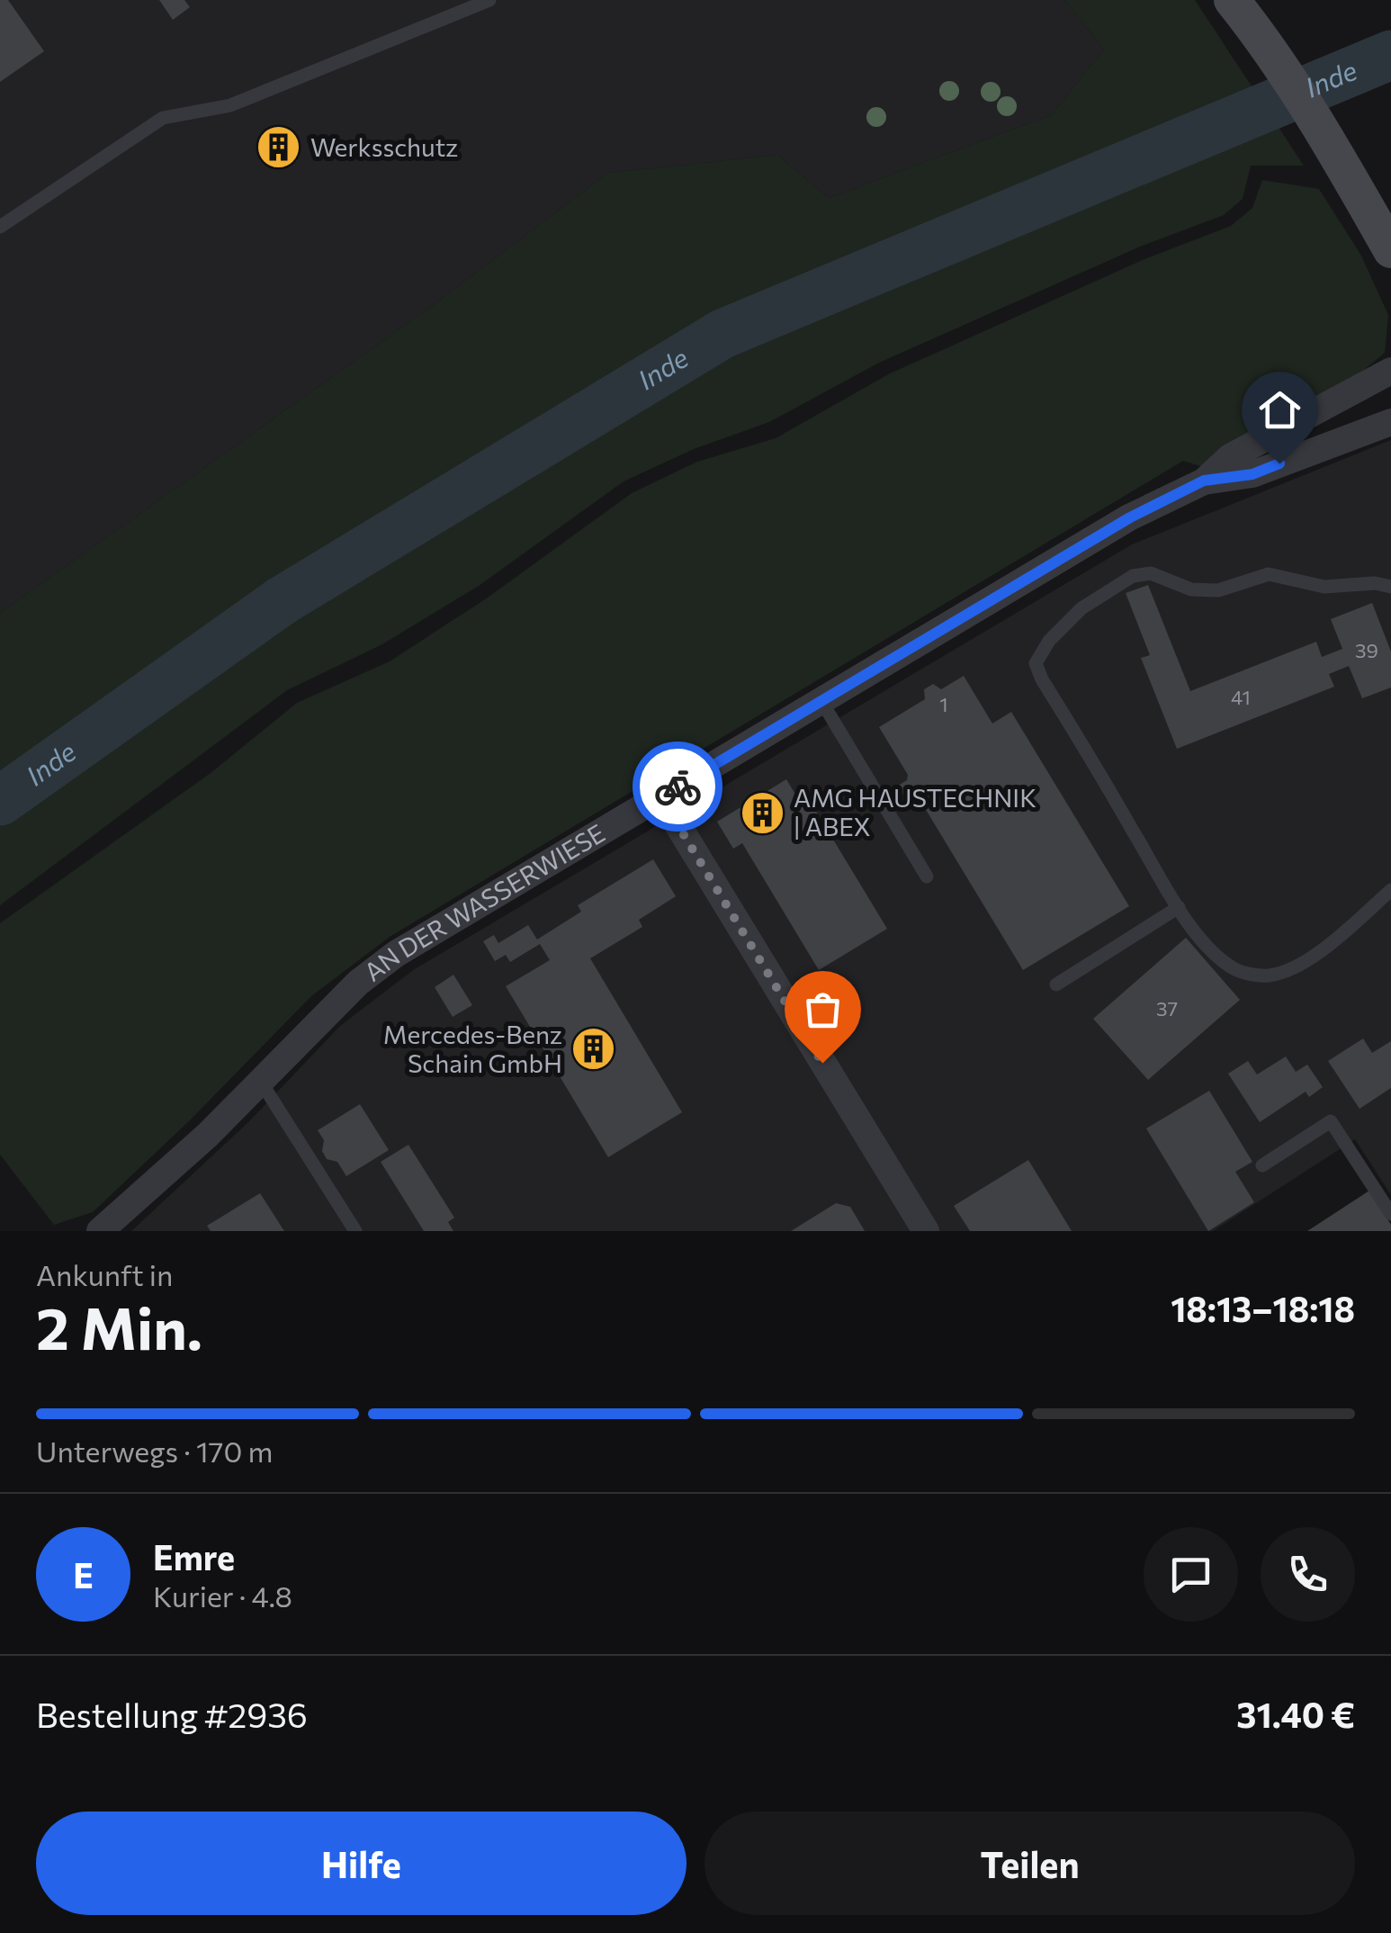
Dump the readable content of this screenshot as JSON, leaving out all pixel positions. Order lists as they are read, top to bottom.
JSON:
{
  "streets": {
    "street": ["AN DER WASSERWIESE"]
  },
  "water": ["Inde"],
  "places": {
    "building": ["Werksschutz", "AMG HAUSTECHNIK | ABEX", "Mercedes-Benz Schain GmbH"]
  },
  "house_numbers": [
    "39",
    "41",
    "1",
    "37"
  ],
  "page": {
    "heading": ["2 Min.", "Ankunft in", "18:13–18:18"],
    "panel": [
      "Emre",
      "Kurier · 4.8",
      "Bestellung #2936",
      "31.40 €"
    ],
    "bar": "Unterwegs · 170 m",
    "round": "E",
    "buttons": ["Hilfe", "Teilen"]
  }
}
